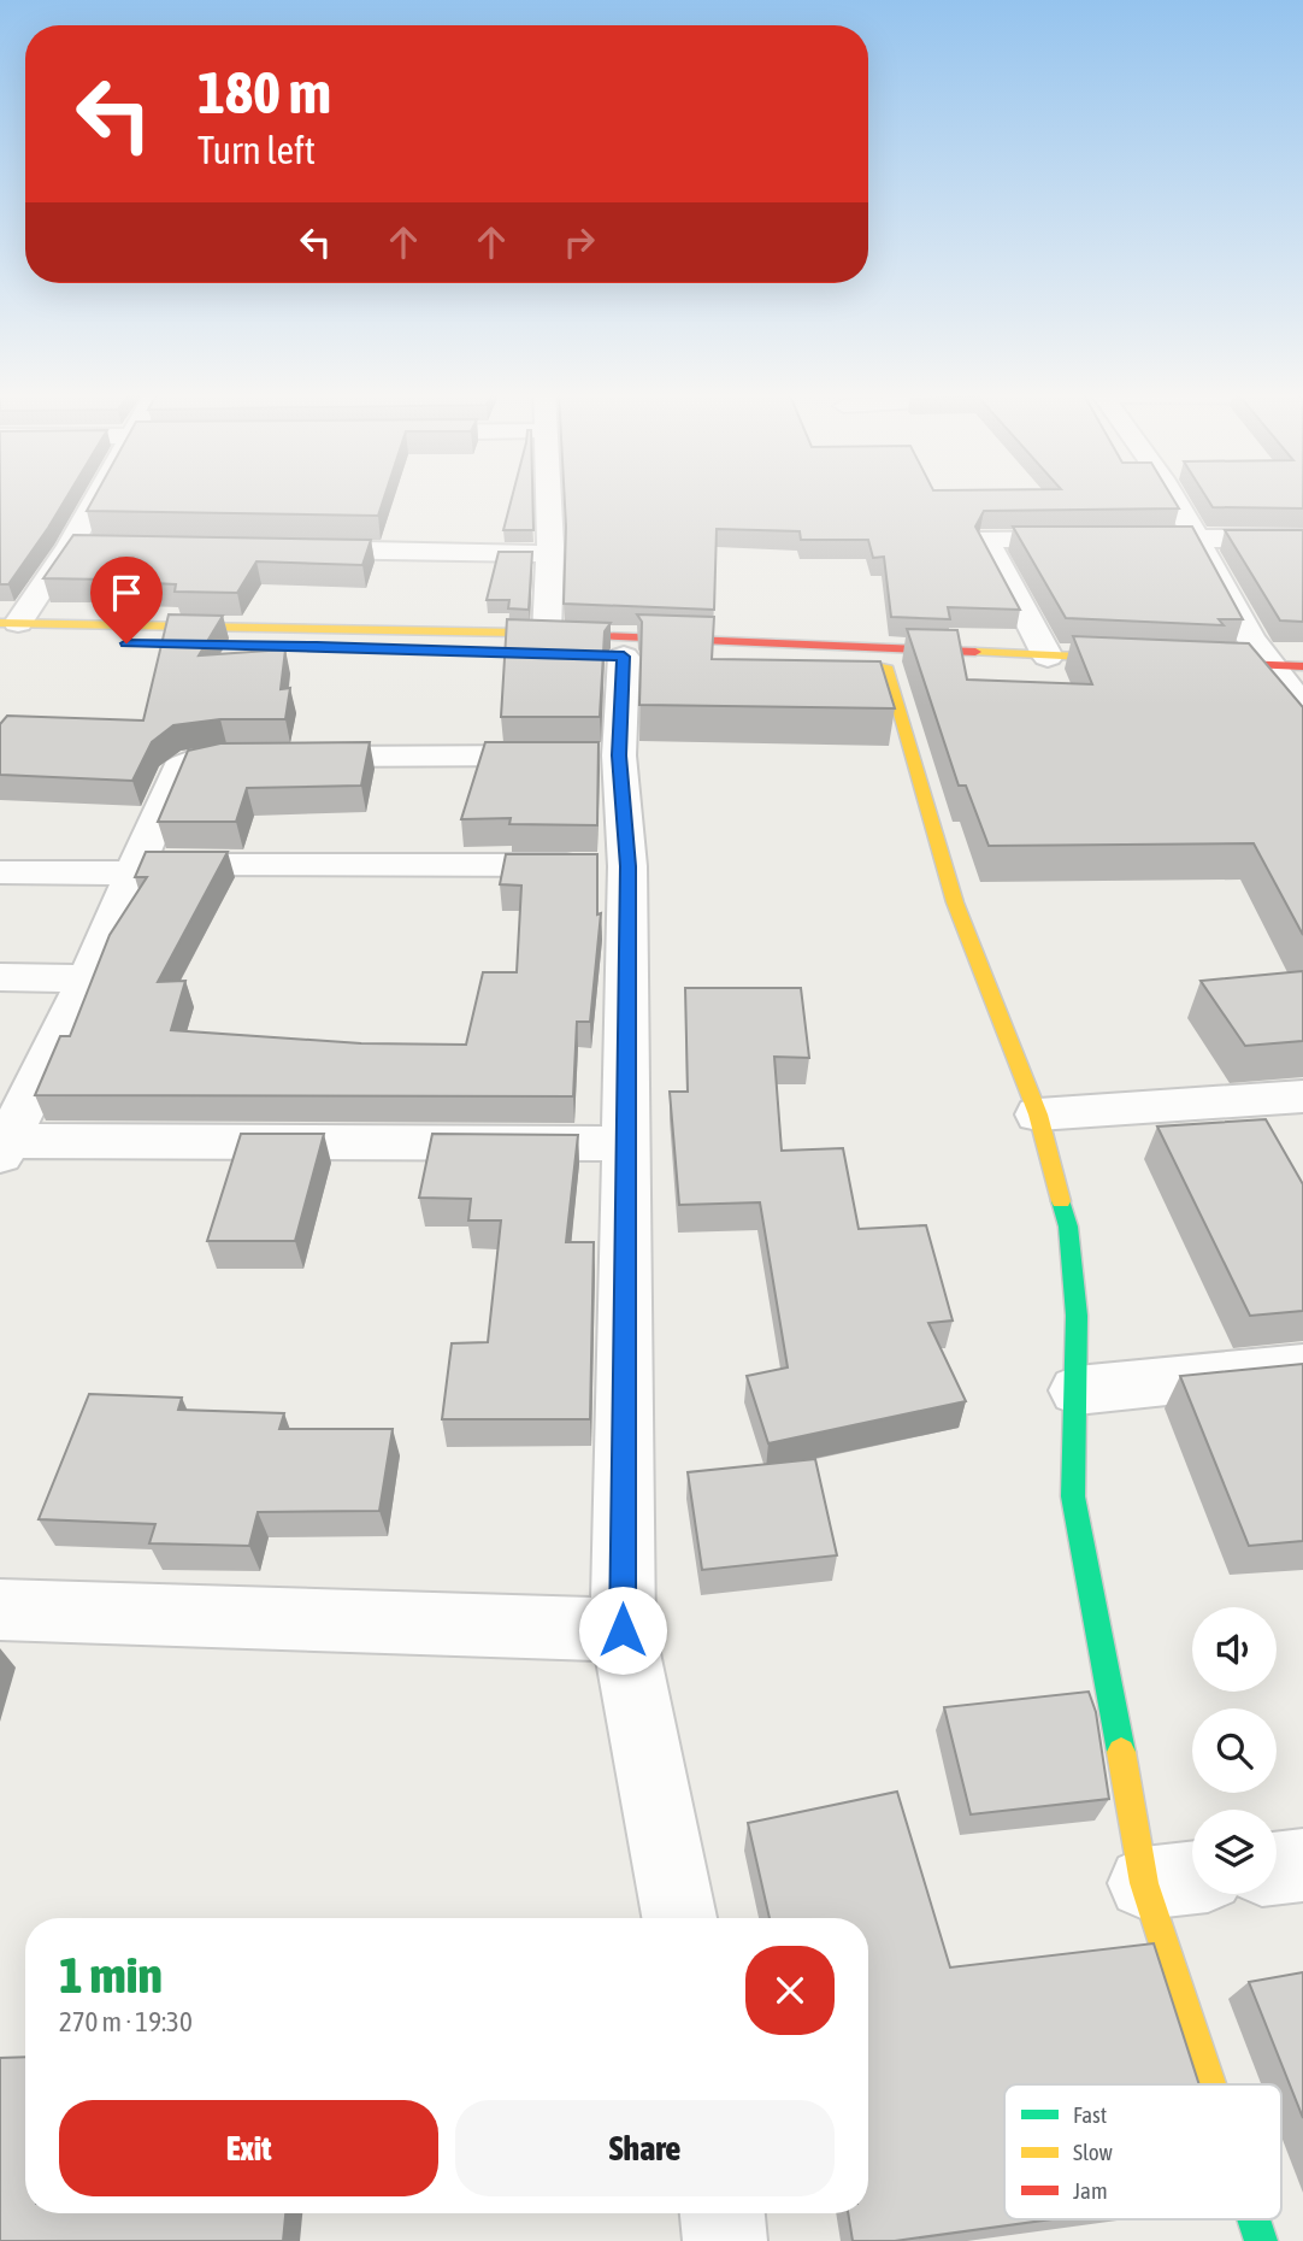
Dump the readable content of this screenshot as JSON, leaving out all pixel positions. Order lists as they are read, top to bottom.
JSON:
{
  "legend": ["Fast", "Slow", "Jam"],
  "page": {
    "turn": ["180 m", "Turn left"],
    "heading": ["1 min", "270 m · 19:30"],
    "buttons": ["Exit", "Share"]
  }
}
